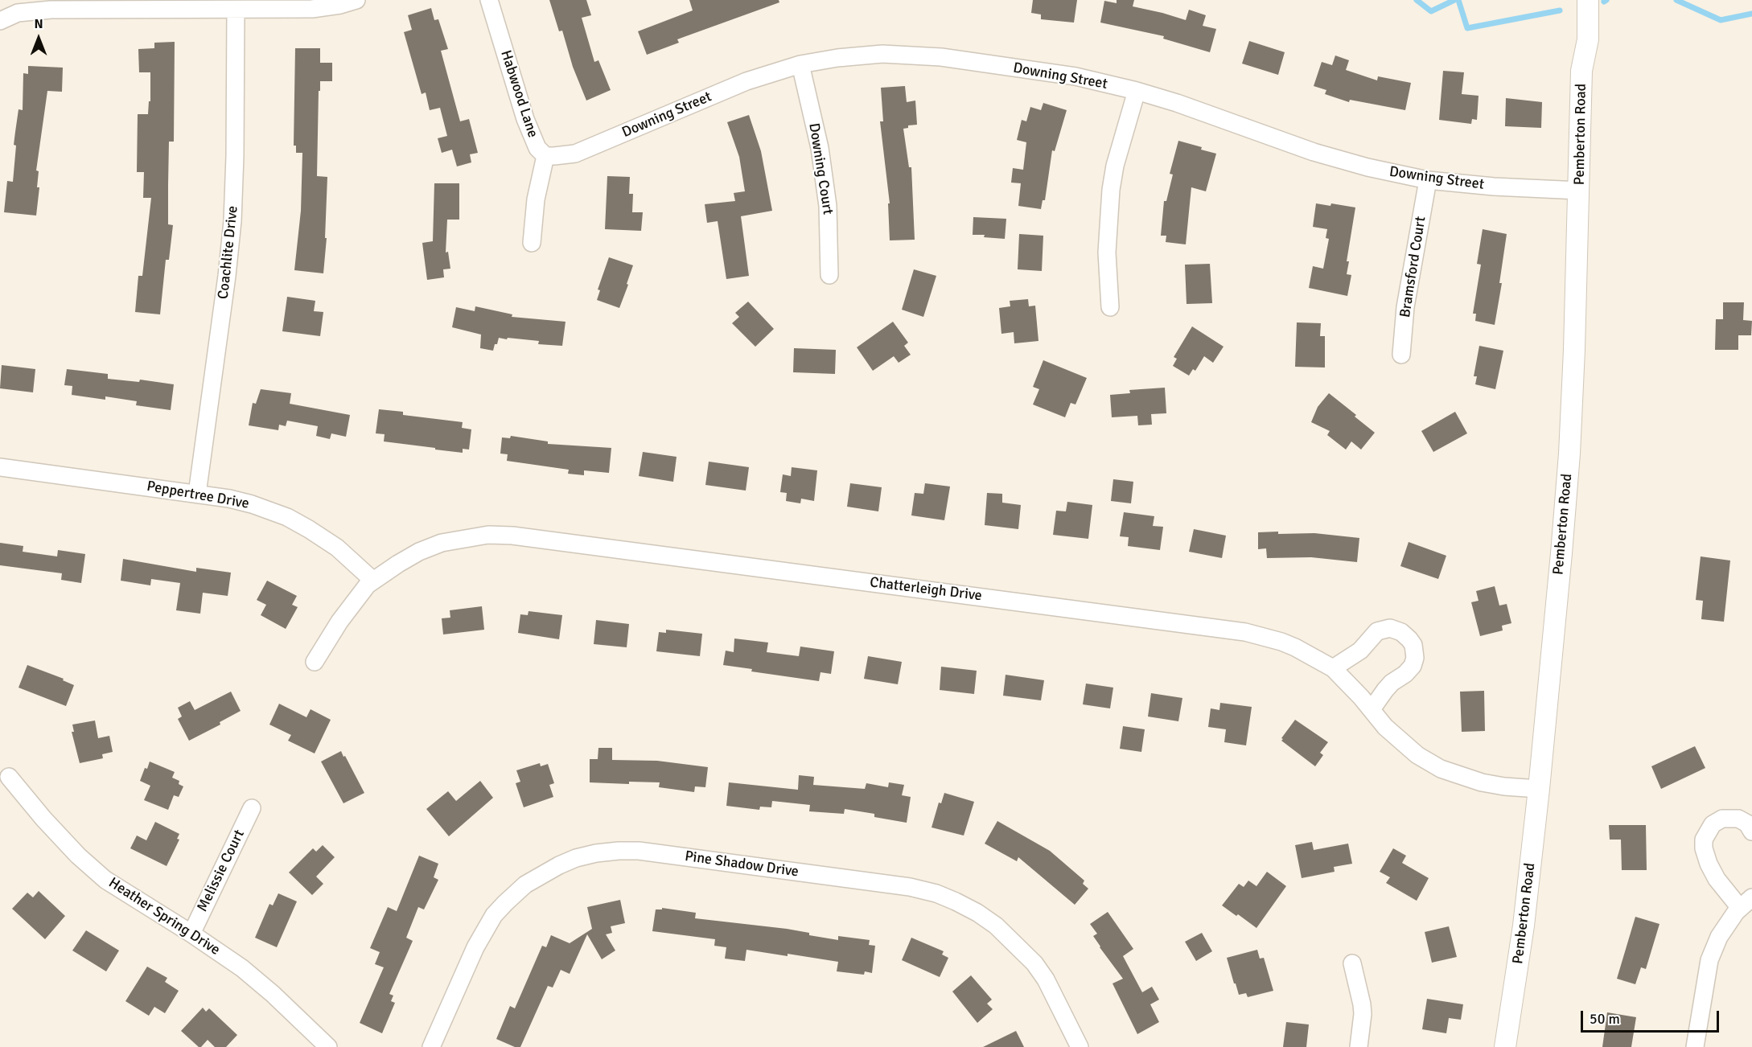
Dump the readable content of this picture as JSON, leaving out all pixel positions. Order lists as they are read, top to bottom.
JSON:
{
  "streets": {
    "street": [
      "Downing Street",
      "Habwood Lane",
      "Pemberton Road",
      "Downing Court",
      "Coachlite Drive",
      "Bramsford Court",
      "Peppertree Drive",
      "Chatterleigh Drive",
      "Pine Shadow Drive",
      "Melissie Court",
      "Heather Spring Drive"
    ]
  },
  "crossings": [
    ["Downing Street", "Habwood Lane"],
    ["Downing Street", "Pemberton Road"],
    ["Downing Street", "Downing Court"],
    ["Downing Street", "Bramsford Court"],
    ["Pemberton Road", "Chatterleigh Drive"],
    ["Coachlite Drive", "Peppertree Drive"],
    ["Peppertree Drive", "Chatterleigh Drive"],
    ["Melissie Court", "Heather Spring Drive"]
  ],
  "scale_bar": "50 m",
  "north": "top"
}
